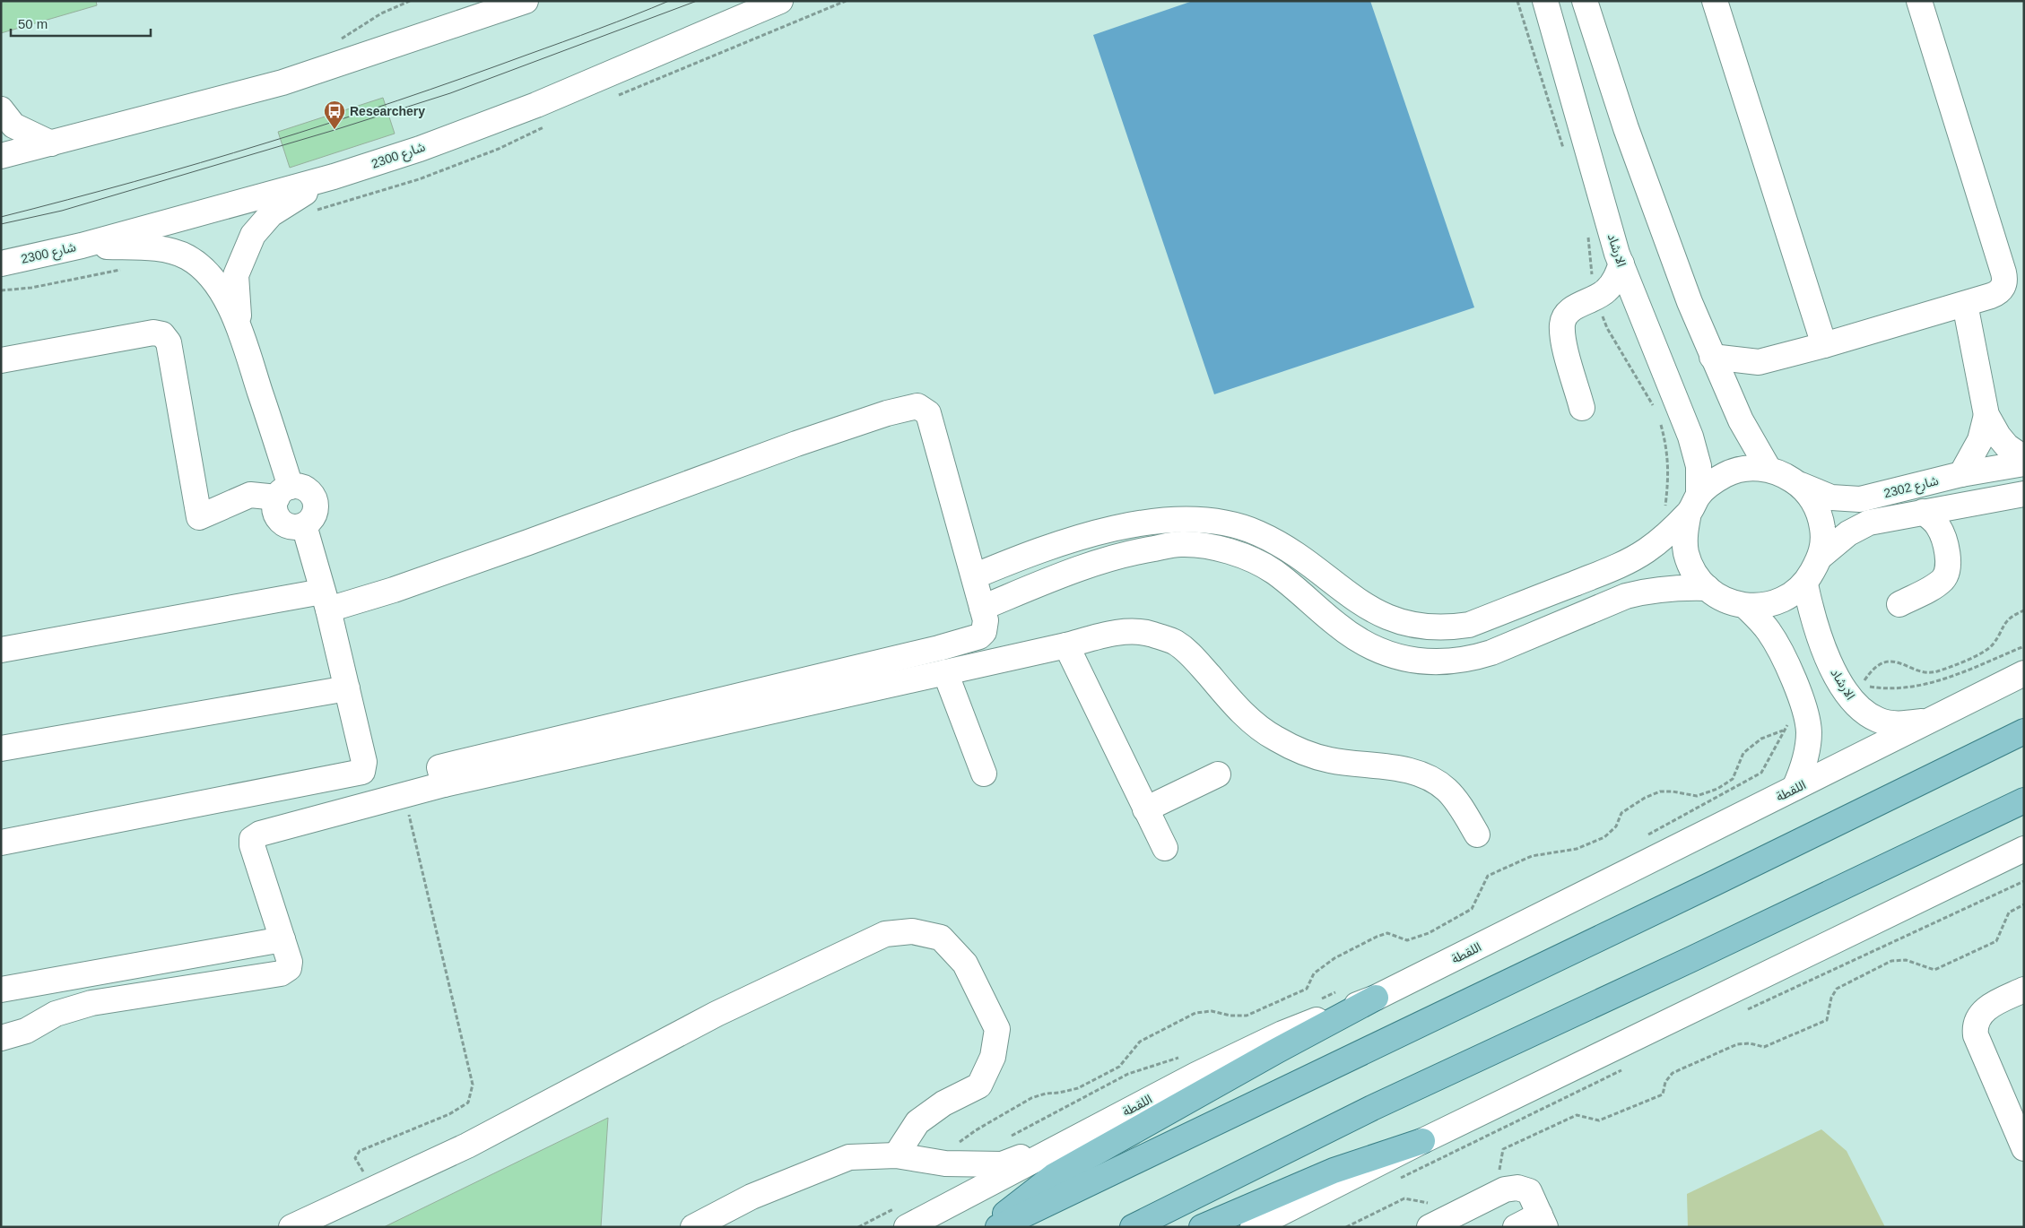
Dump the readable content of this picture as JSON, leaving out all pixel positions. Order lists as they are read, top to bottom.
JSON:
{
  "streets": {
    "street": [
      "شارع 2300",
      "الارشاد",
      "شارع 2302",
      "اللقطة"
    ]
  },
  "crossings": [
    ["الارشاد", "شارع 2302"],
    ["الارشاد", "اللقطة"]
  ],
  "places": {
    "bus stop": ["Researchery"]
  },
  "scale_bar": "50 m"
}
